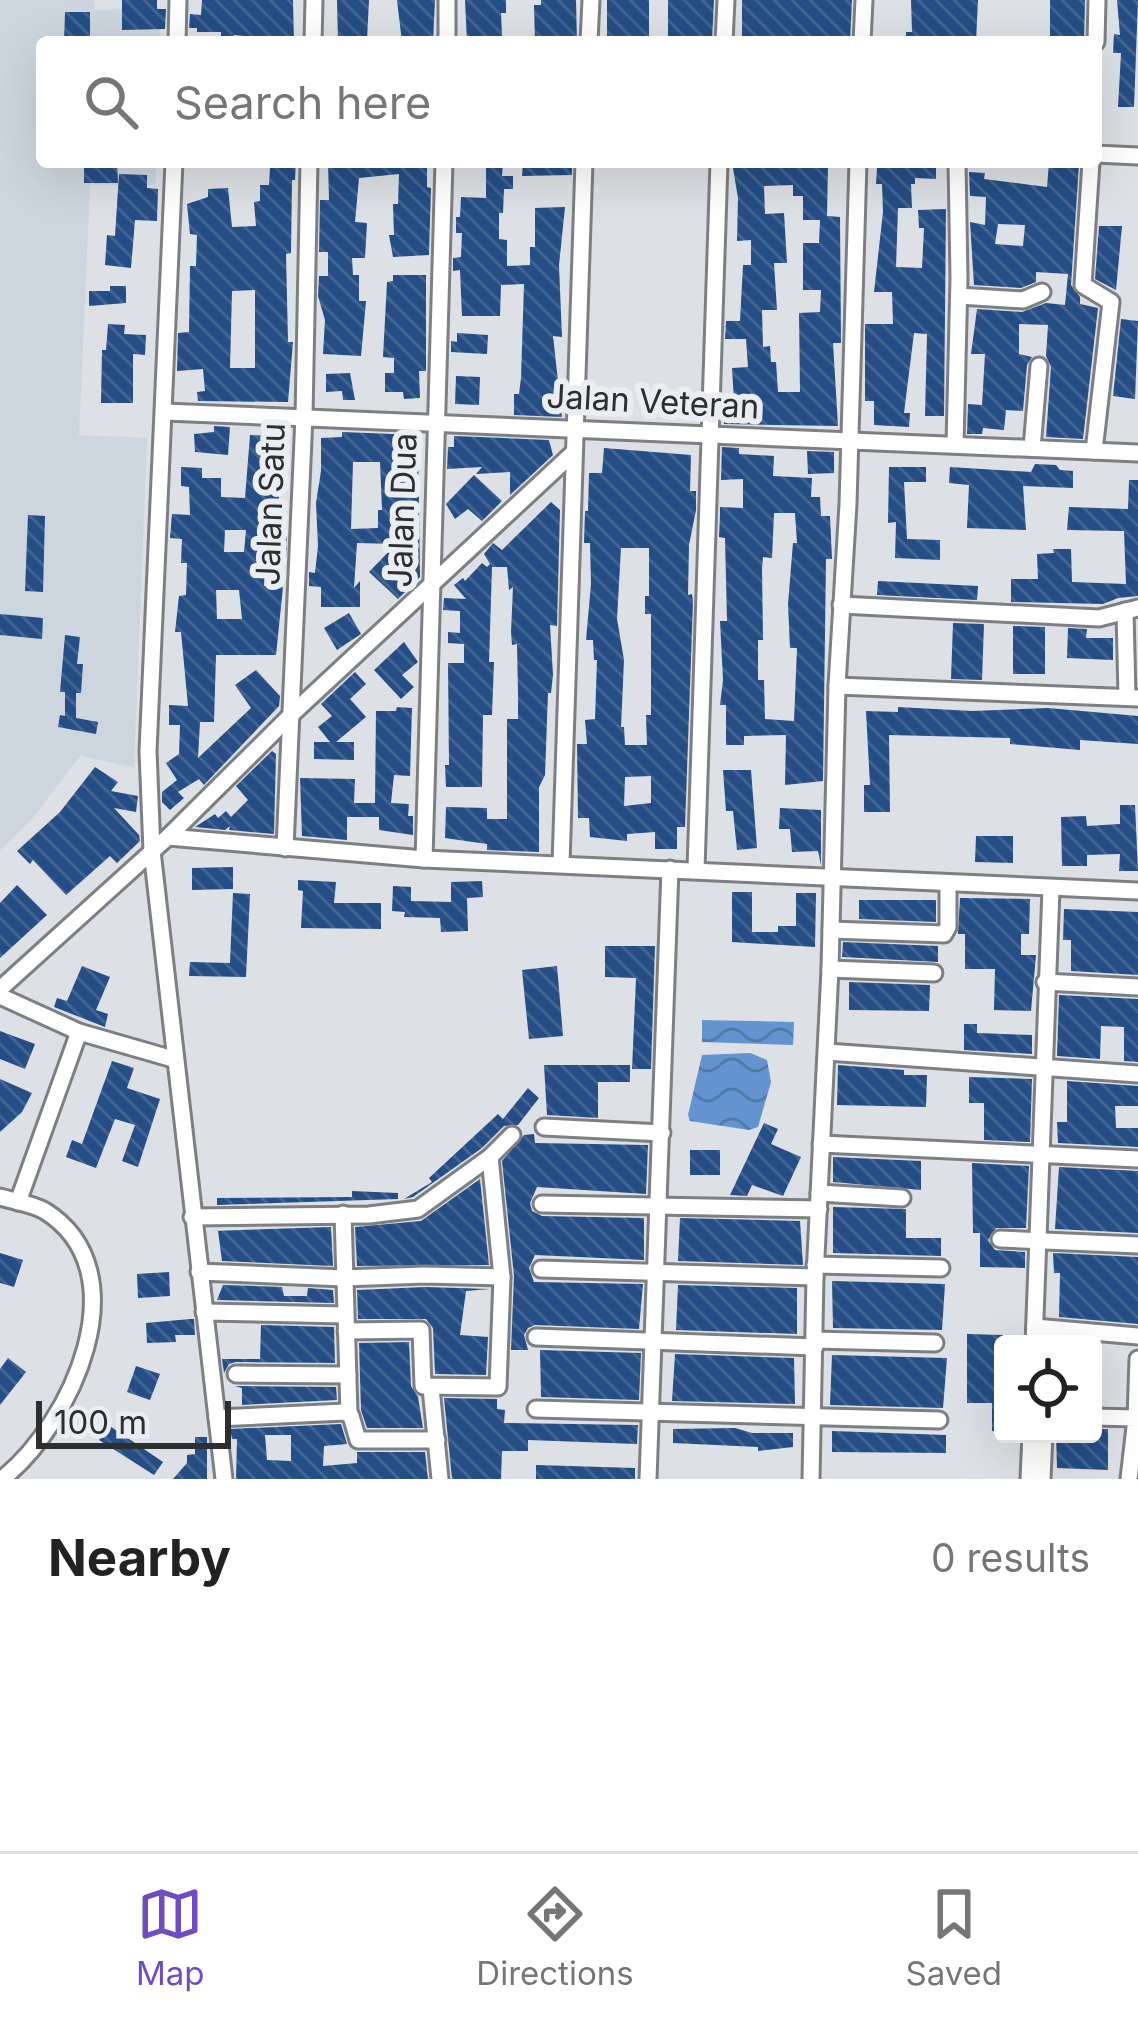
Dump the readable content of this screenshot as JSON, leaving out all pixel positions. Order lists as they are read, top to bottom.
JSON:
{
  "streets": {
    "street": ["Jalan Veteran", "Jalan Satu", "Jalan Dua"]
  },
  "crossings": [
    ["Jalan Veteran", "Jalan Satu"],
    ["Jalan Veteran", "Jalan Dua"]
  ],
  "scale_bar": "100 m",
  "page": {
    "search": "Search here",
    "scale": "100 m",
    "heading": ["Nearby", "0 results"],
    "nav": ["Map", "Directions", "Saved"]
  }
}
